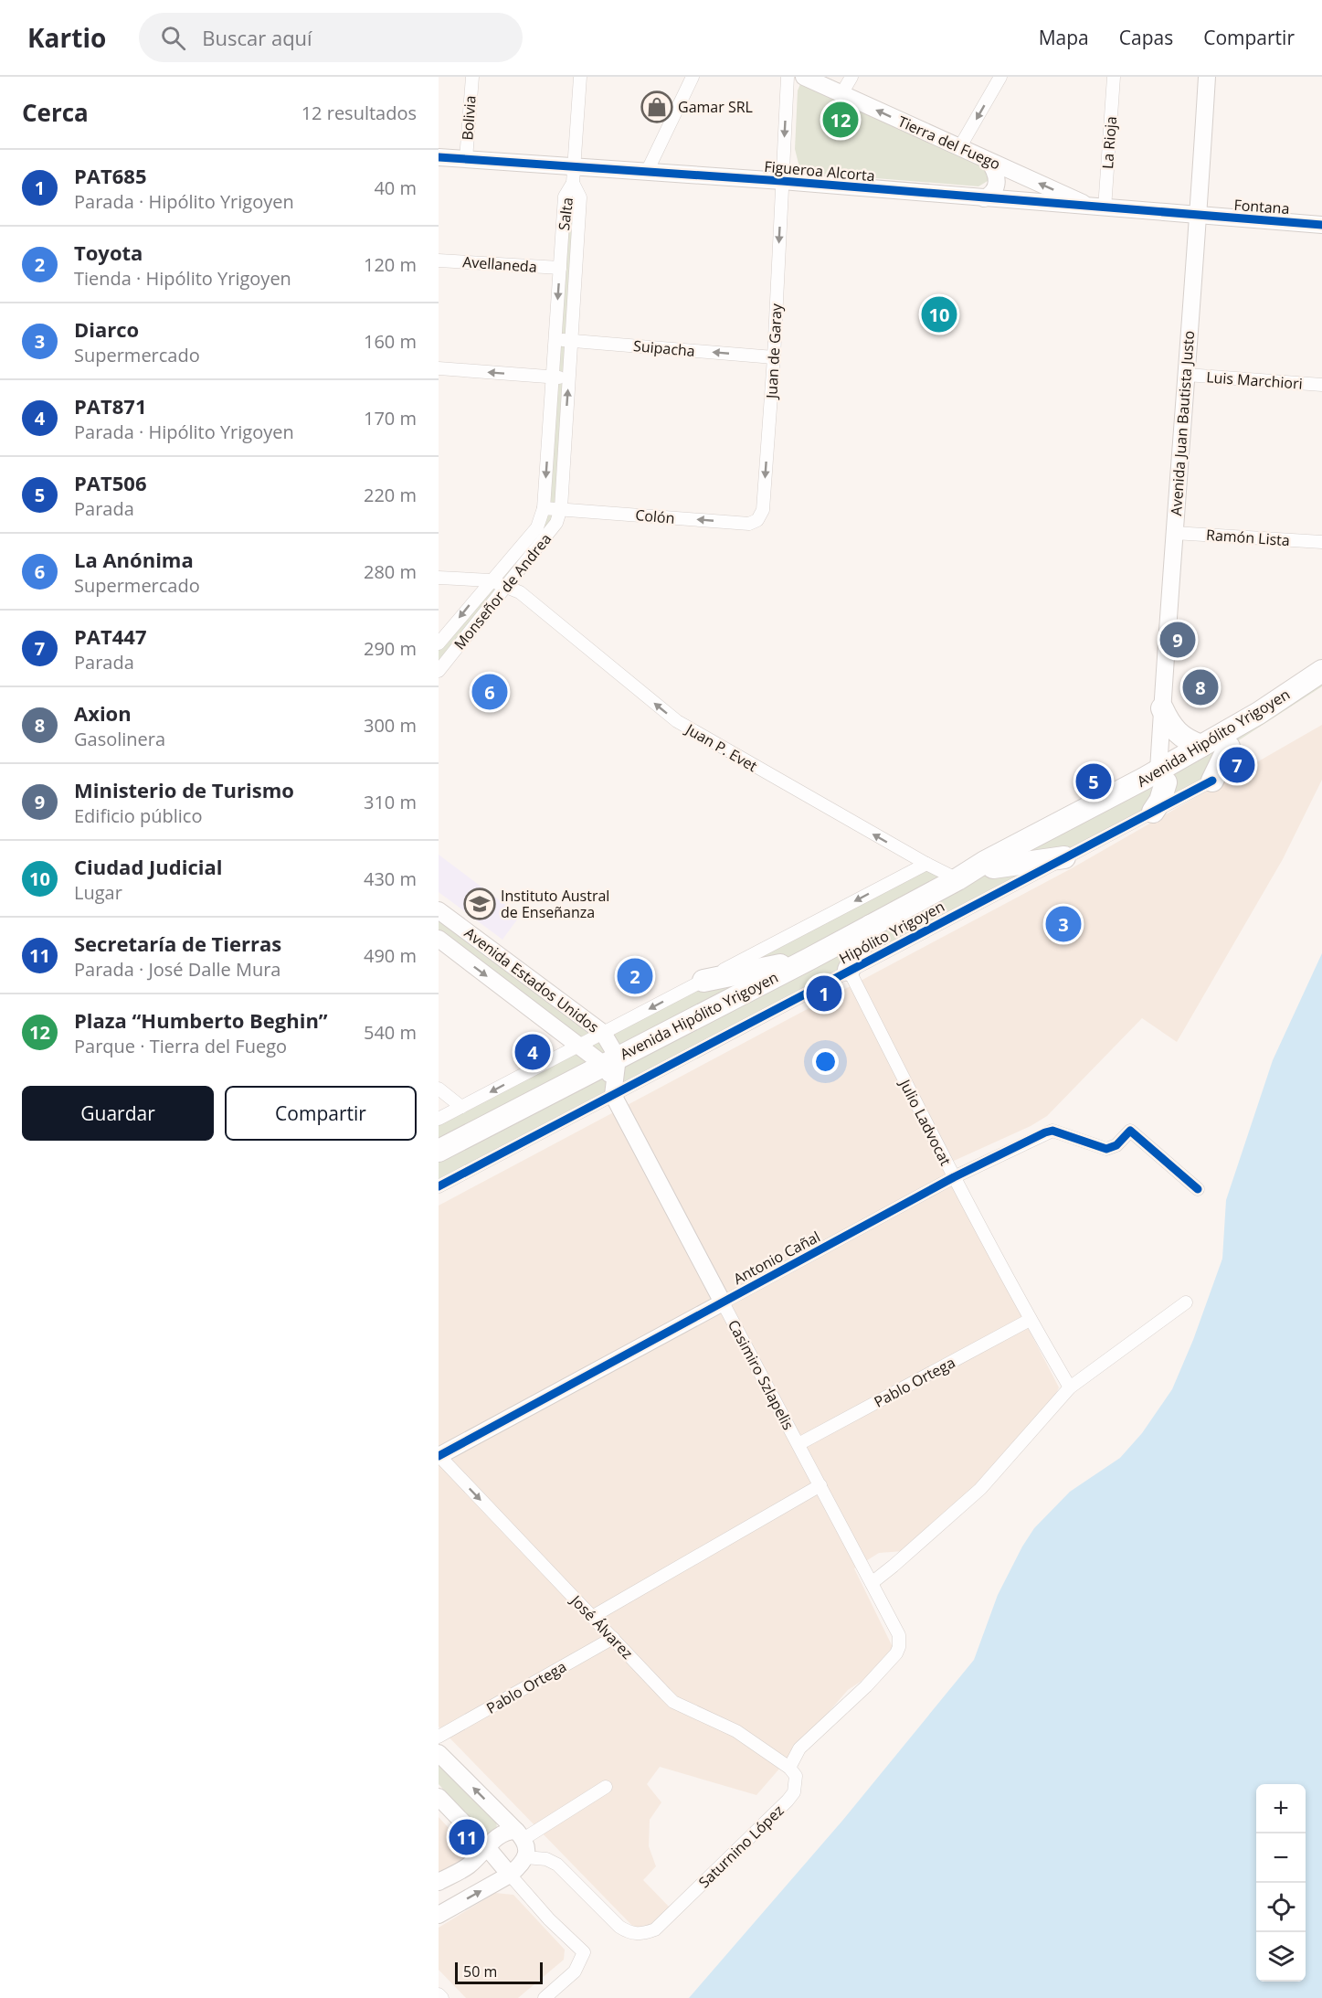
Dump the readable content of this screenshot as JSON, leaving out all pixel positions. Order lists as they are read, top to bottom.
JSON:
{
  "streets": {
    "highway": ["Avenida Hipólito Yrigoyen"],
    "street": [
      "Bolivia",
      "Tierra del Fuego",
      "La Rioja",
      "Figueroa Alcorta",
      "Fontana",
      "Salta",
      "Avellaneda",
      "Suipacha",
      "Juan de Garay",
      "Luis Marchiori",
      "Avenida Juan Bautista Justo",
      "Colón",
      "Ramón Lista",
      "Monseñor de Andrea",
      "Juan P. Evet",
      "Hipólito Yrigoyen",
      "Avenida Estados Unidos",
      "Julio Ladvocat",
      "Antonio Cañal",
      "Casimiro Szlapelis",
      "Pablo Ortega",
      "José Álvarez",
      "Saturnino López"
    ]
  },
  "crossings": [
    ["Bolivia", "Figueroa Alcorta"],
    ["Tierra del Fuego", "La Rioja"],
    ["Tierra del Fuego", "Figueroa Alcorta"],
    ["La Rioja", "Figueroa Alcorta"],
    ["Figueroa Alcorta", "Fontana"],
    ["Figueroa Alcorta", "Salta"],
    ["Figueroa Alcorta", "Juan de Garay"],
    ["Figueroa Alcorta", "Avenida Juan Bautista Justo"],
    ["Fontana", "Avenida Juan Bautista Justo"],
    ["Salta", "Avellaneda"],
    ["Salta", "Suipacha"],
    ["Salta", "Colón"],
    ["Salta", "Monseñor de Andrea"],
    ["Suipacha", "Juan de Garay"],
    ["Juan de Garay", "Colón"],
    ["Luis Marchiori", "Avenida Juan Bautista Justo"],
    ["Avenida Juan Bautista Justo", "Ramón Lista"],
    ["Avenida Juan Bautista Justo", "Avenida Hipólito Yrigoyen"],
    ["Colón", "Monseñor de Andrea"],
    ["Monseñor de Andrea", "Juan P. Evet"],
    ["Avenida Hipólito Yrigoyen", "Juan P. Evet"],
    ["Avenida Hipólito Yrigoyen", "Avenida Estados Unidos"],
    ["Avenida Hipólito Yrigoyen", "Casimiro Szlapelis"],
    ["Hipólito Yrigoyen", "Julio Ladvocat"],
    ["Hipólito Yrigoyen", "Casimiro Szlapelis"],
    ["Avenida Estados Unidos", "Casimiro Szlapelis"],
    ["Julio Ladvocat", "Antonio Cañal"],
    ["Julio Ladvocat", "Pablo Ortega"],
    ["Antonio Cañal", "Casimiro Szlapelis"],
    ["Antonio Cañal", "José Álvarez"],
    ["Casimiro Szlapelis", "Pablo Ortega"],
    ["Casimiro Szlapelis", "José Álvarez"],
    ["Casimiro Szlapelis", "Saturnino López"],
    ["Pablo Ortega", "José Álvarez"],
    ["José Álvarez", "Saturnino López"]
  ],
  "one_way": [
    "Tierra del Fuego",
    "Suipacha",
    "Juan de Garay",
    "Colón",
    "Juan P. Evet",
    "José Álvarez"
  ],
  "places": {
    "shop": ["Gamar SRL"],
    "school or university": ["Instituto Austral de Enseñanza"]
  },
  "scale_bar": "50 m",
  "page": {
    "header": "Kartio",
    "search": "Buscar aquí",
    "nav": ["Mapa", "Capas", "Compartir"],
    "heading": ["Cerca", "12 resultados"],
    "pins": [
      "12",
      "10",
      "9",
      "8",
      "6",
      "7",
      "5",
      "3",
      "2",
      "1",
      "4",
      "11"
    ],
    "list": [
      {
        "mark": "1",
        "name": "PAT685",
        "note": "Parada · Hipólito Yrigoyen",
        "value": "40 m"
      },
      {
        "mark": "2",
        "name": "Toyota",
        "note": "Tienda · Hipólito Yrigoyen",
        "value": "120 m"
      },
      {
        "mark": "3",
        "name": "Diarco",
        "note": "Supermercado",
        "value": "160 m"
      },
      {
        "mark": "4",
        "name": "PAT871",
        "note": "Parada · Hipólito Yrigoyen",
        "value": "170 m"
      },
      {
        "mark": "5",
        "name": "PAT506",
        "note": "Parada",
        "value": "220 m"
      },
      {
        "mark": "6",
        "name": "La Anónima",
        "note": "Supermercado",
        "value": "280 m"
      },
      {
        "mark": "7",
        "name": "PAT447",
        "note": "Parada",
        "value": "290 m"
      },
      {
        "mark": "8",
        "name": "Axion",
        "note": "Gasolinera",
        "value": "300 m"
      },
      {
        "mark": "9",
        "name": "Ministerio de Turismo",
        "note": "Edificio público",
        "value": "310 m"
      },
      {
        "mark": "10",
        "name": "Ciudad Judicial",
        "note": "Lugar",
        "value": "430 m"
      },
      {
        "mark": "11",
        "name": "Secretaría de Tierras",
        "note": "Parada · José Dalle Mura",
        "value": "490 m"
      },
      {
        "mark": "12",
        "name": "Plaza “Humberto Beghin”",
        "note": "Parque · Tierra del Fuego",
        "value": "540 m"
      }
    ],
    "buttons": ["Guardar", "Compartir"],
    "map_buttons": ["+", "−"],
    "scale": "50 m"
  }
}
